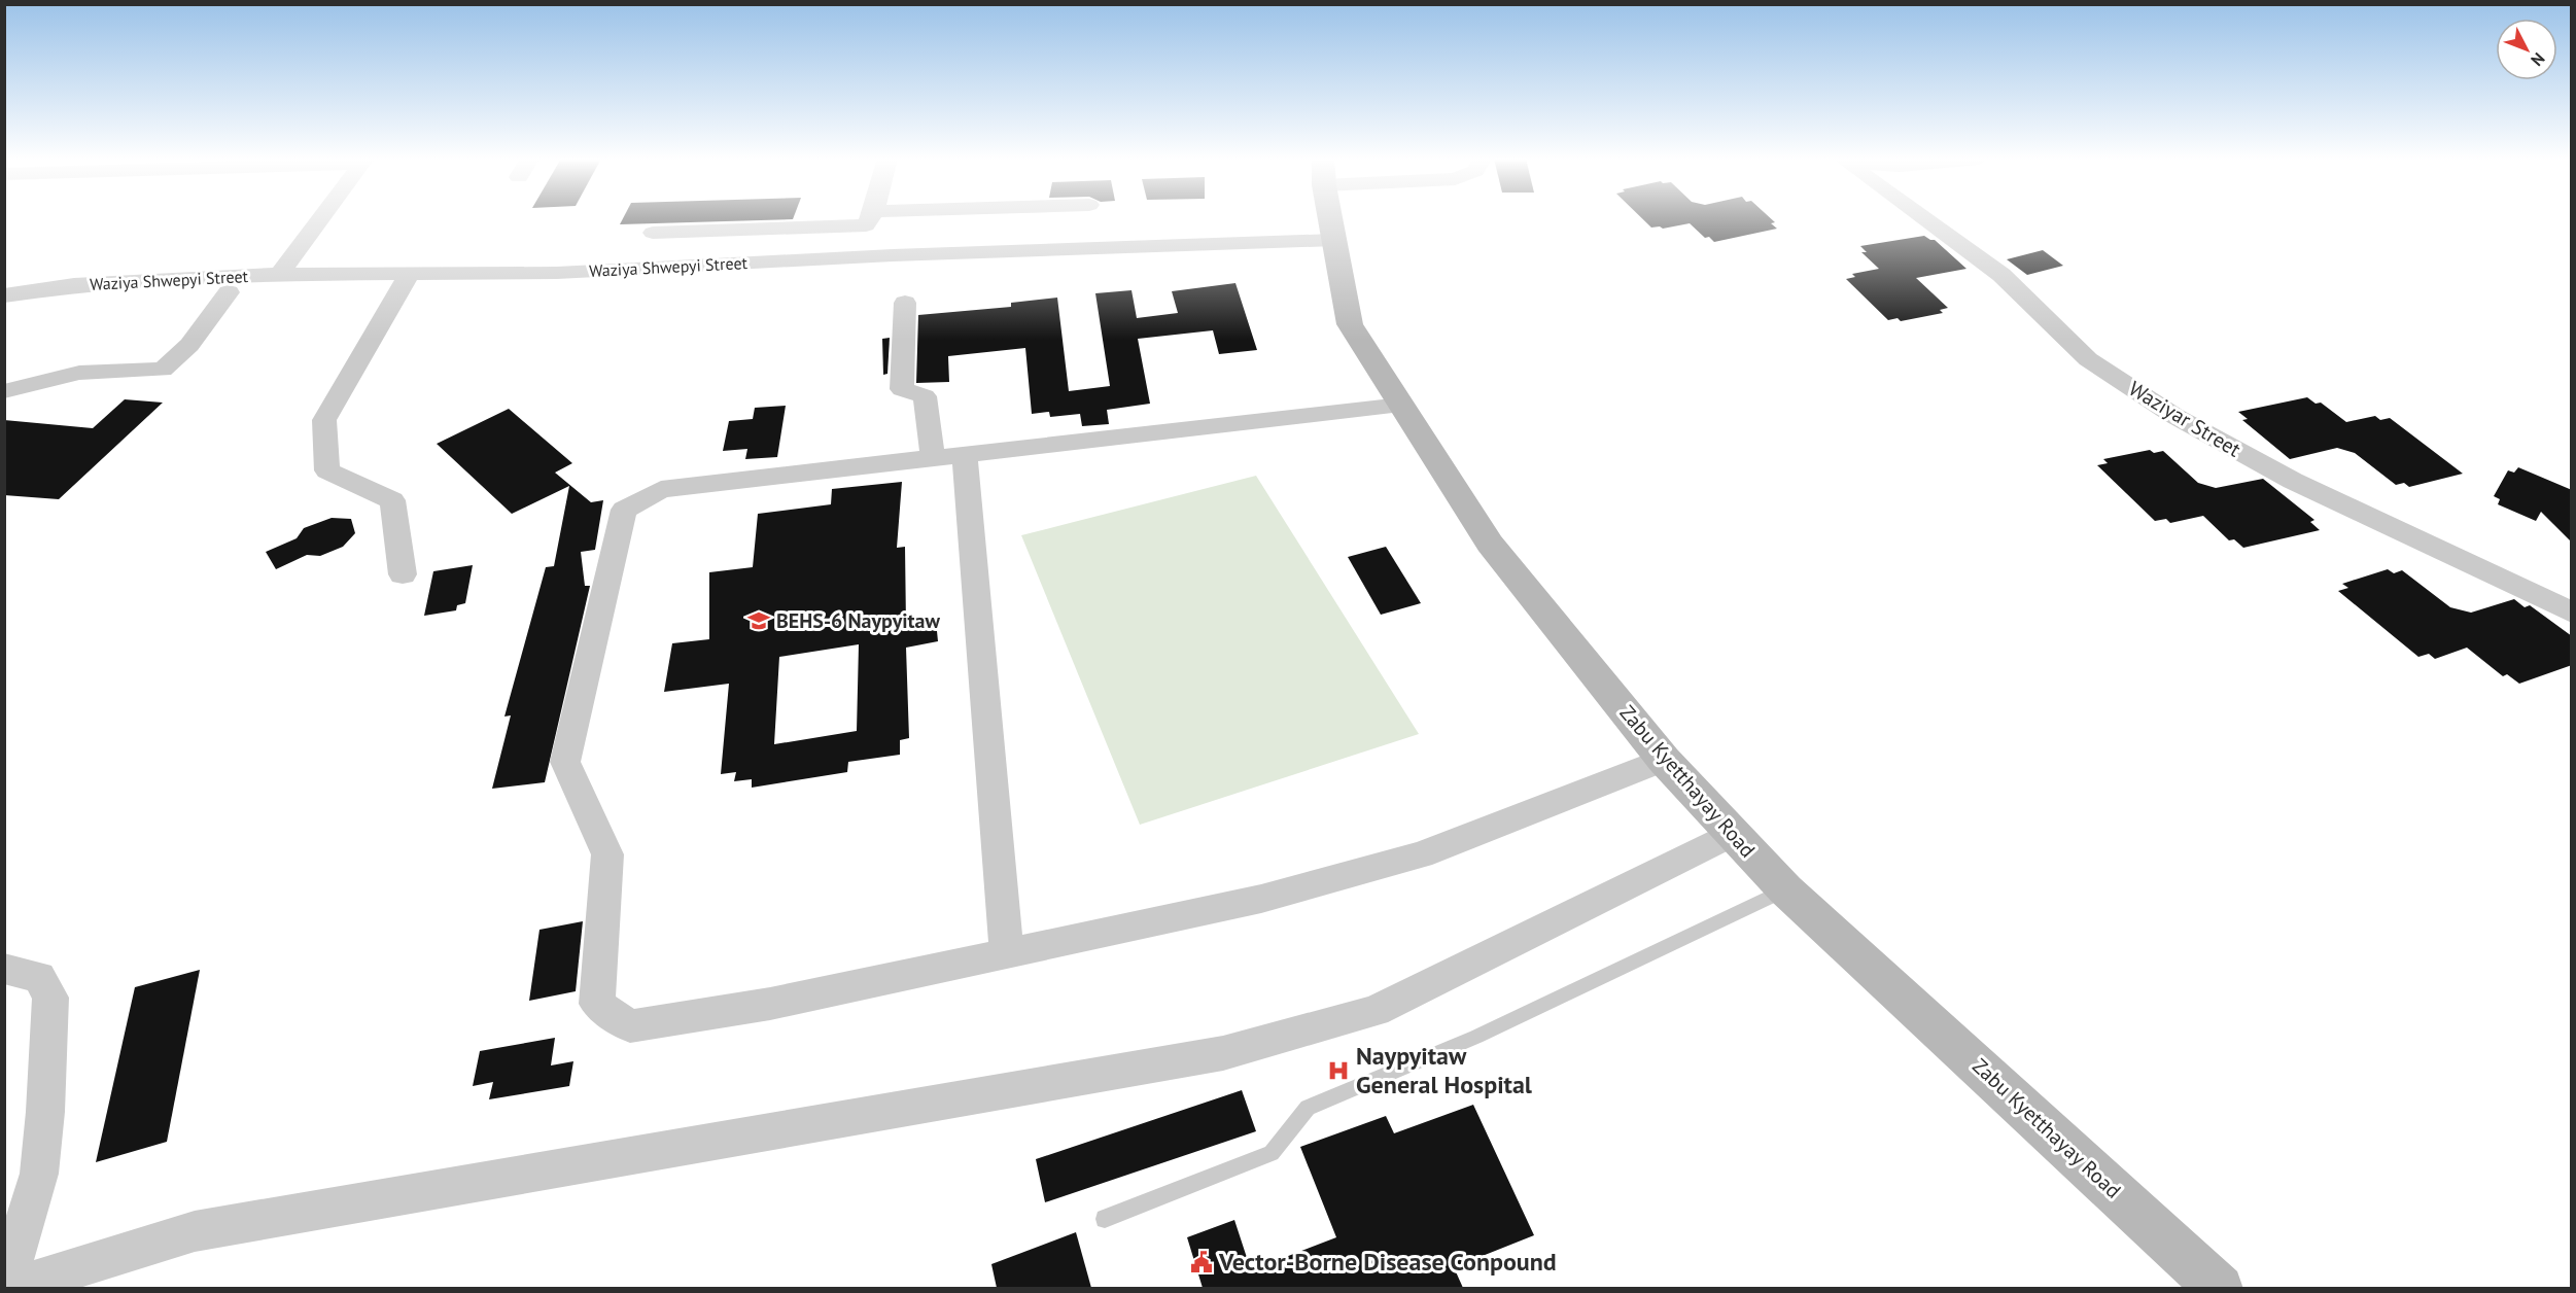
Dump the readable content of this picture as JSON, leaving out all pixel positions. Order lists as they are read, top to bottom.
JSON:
{
  "streets": {
    "main road": ["Zabu Kyetthayay Road"],
    "street": ["Waziya Shwepyi Street", "Waziyar Street"]
  },
  "crossings": [
    ["Waziya Shwepyi Street", "Zabu Kyetthayay Road"]
  ],
  "places": {
    "school or university": ["BEHS-6 Naypyitaw"],
    "hospital": ["Naypyitaw General Hospital"],
    "public building": ["Vector-Borne Disease Conpound"]
  },
  "north": "bottom right"
}
